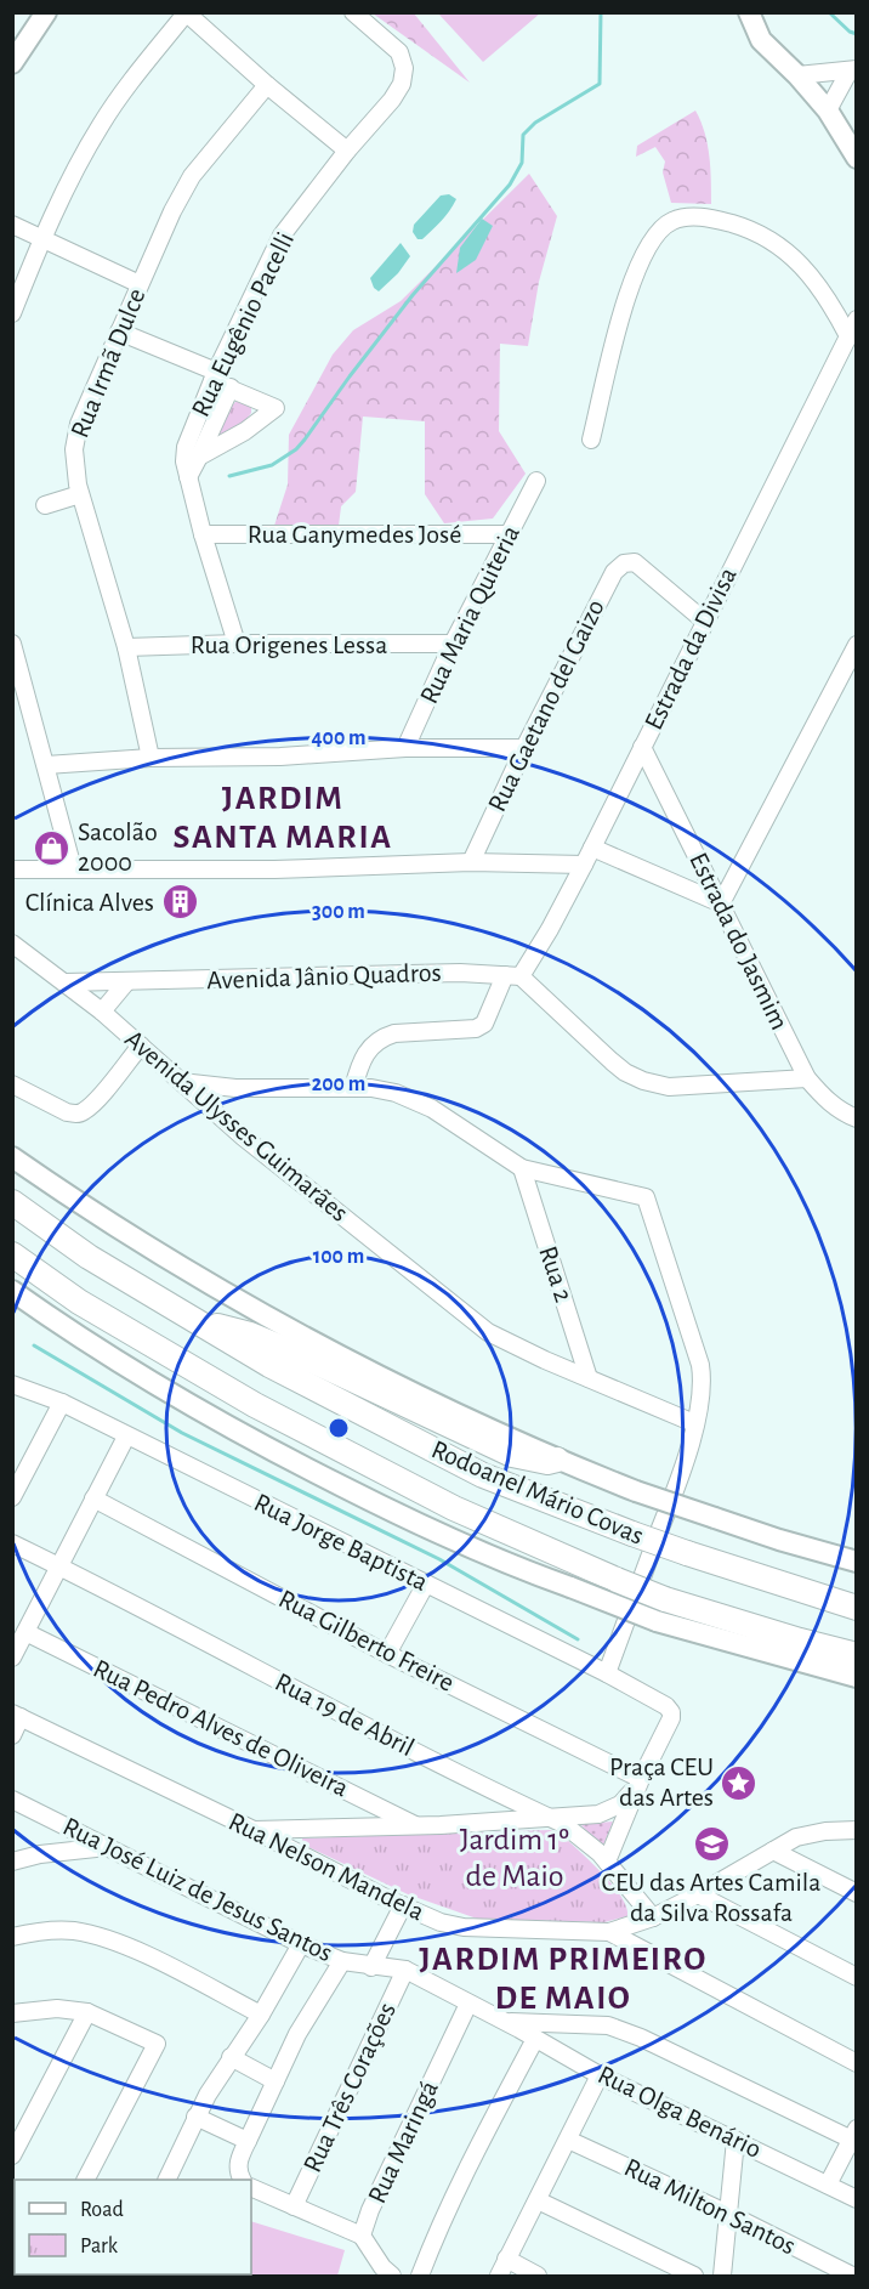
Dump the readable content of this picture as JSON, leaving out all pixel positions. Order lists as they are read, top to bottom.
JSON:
{
  "streets": {
    "highway": ["Rodoanel Mário Covas"],
    "street": [
      "Rua Eugênio Pacelli",
      "Rua Irmã Dulce",
      "Rua Ganymedes José",
      "Rua Maria Quiteria",
      "Rua Origenes Lessa",
      "Estrada da Divisa",
      "Rua Gaetano del Gaizo",
      "Estrada do Jasmim",
      "Avenida Jânio Quadros",
      "Avenida Ulysses Guimarães",
      "Rua 2",
      "Rua Jorge Baptista",
      "Rua Gilberto Freire",
      "Rua 19 de Abril",
      "Rua Pedro Alves de Oliveira",
      "Rua Nelson Mandela",
      "Rua José Luiz de Jesus Santos",
      "Rua Três Corações",
      "Rua Olga Benário",
      "Rua Maringá",
      "Rua Milton Santos"
    ]
  },
  "crossings": [
    ["Rua Eugênio Pacelli", "Rua Ganymedes José"],
    ["Rua Eugênio Pacelli", "Rua Origenes Lessa"],
    ["Rua Irmã Dulce", "Rua Origenes Lessa"],
    ["Rua Ganymedes José", "Rua Maria Quiteria"],
    ["Rua Maria Quiteria", "Rua Origenes Lessa"],
    ["Estrada da Divisa", "Rua Gaetano del Gaizo"],
    ["Estrada da Divisa", "Estrada do Jasmim"],
    ["Estrada da Divisa", "Avenida Jânio Quadros"],
    ["Avenida Jânio Quadros", "Avenida Ulysses Guimarães"],
    ["Avenida Ulysses Guimarães", "Rua 2"],
    ["Rua Jorge Baptista", "Rua Gilberto Freire"],
    ["Rua 19 de Abril", "Rua Nelson Mandela"],
    ["Rua José Luiz de Jesus Santos", "Rua Três Corações"],
    ["Rua José Luiz de Jesus Santos", "Rua Olga Benário"],
    ["Rua José Luiz de Jesus Santos", "Rua Maringá"]
  ],
  "districts": ["JARDIM SANTA MARIA", "Jardim 1º de Maio", "JARDIM PRIMEIRO DE MAIO"],
  "places": {
    "shop": ["Sacolão 2000"],
    "building": ["Clínica Alves"],
    "place": ["Praça CEU das Artes"],
    "school or university": ["CEU das Artes Camila da Silva Rossafa"]
  },
  "legend": ["Road", "Park"],
  "rings": [
    "400 m",
    "300 m",
    "200 m",
    "100 m"
  ]
}
